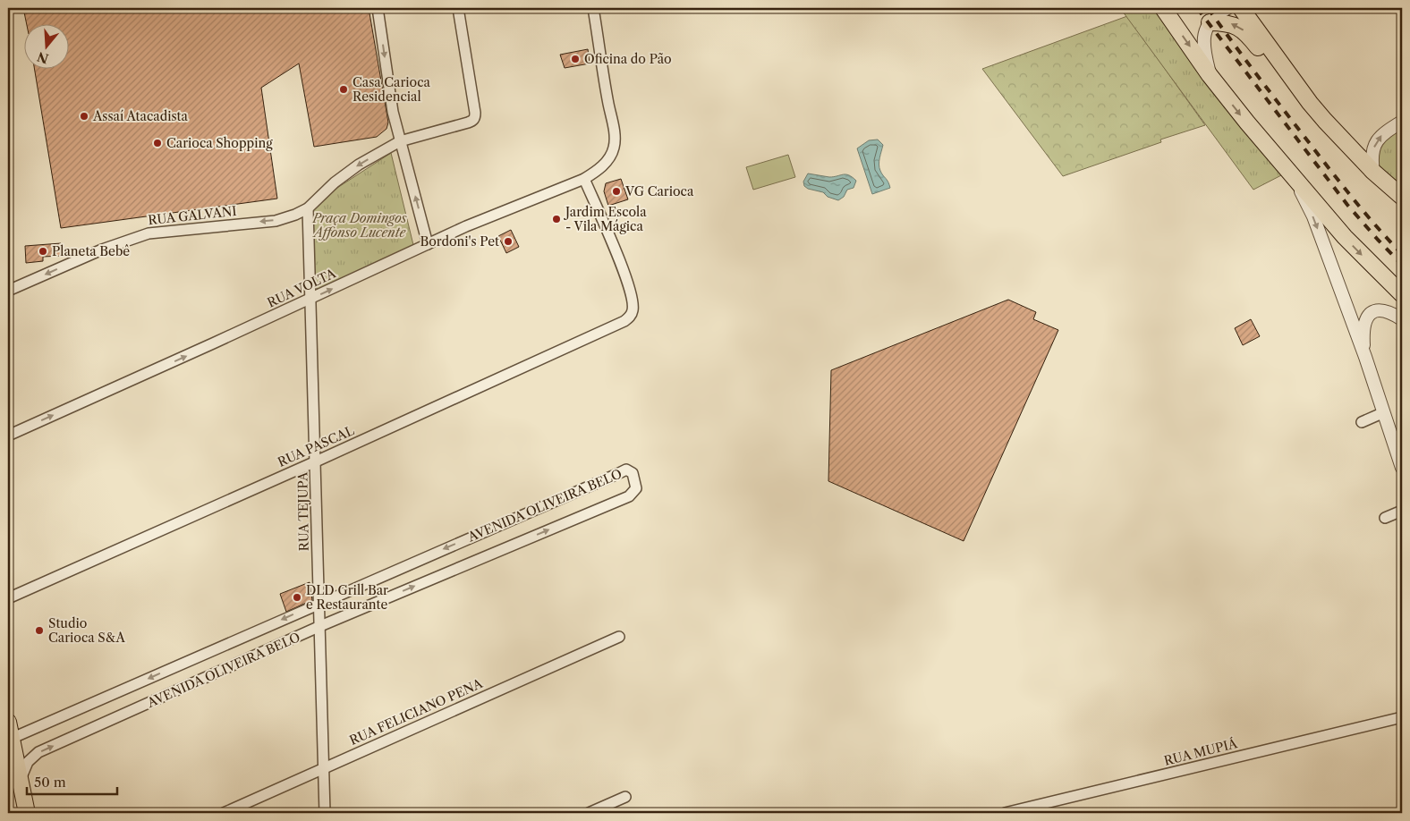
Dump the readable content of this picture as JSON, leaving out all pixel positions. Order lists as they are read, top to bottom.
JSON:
{
  "streets": {
    "street": [
      "RUA GALVANI",
      "RUA VOLTA",
      "RUA PASCAL",
      "AVENIDA OLIVEIRA BELO",
      "RUA TEJUPA",
      "RUA FELICIANO PENA",
      "RUA MUPIÁ"
    ]
  },
  "crossings": [
    ["RUA GALVANI", "RUA TEJUPA"],
    ["RUA VOLTA", "RUA PASCAL"],
    ["RUA VOLTA", "RUA TEJUPA"],
    ["RUA PASCAL", "RUA TEJUPA"],
    ["AVENIDA OLIVEIRA BELO", "RUA TEJUPA"],
    ["RUA TEJUPA", "RUA FELICIANO PENA"]
  ],
  "one_way": ["RUA GALVANI", "RUA VOLTA"],
  "parks": ["Praça Domingos Affonso Lucente"],
  "places": [
    "Oficina do Pão",
    "Casa Carioca Residencial",
    "Assaí Atacadista",
    "Carioca Shopping",
    "VG Carioca",
    "Jardim Escola - Vila Mágica",
    "Bordoni's Pet",
    "Planeta Bebê",
    "DLD Grill Bar e Restaurante",
    "Studio Carioca S&A"
  ],
  "scale_bar": "50 m",
  "north": "bottom"
}
